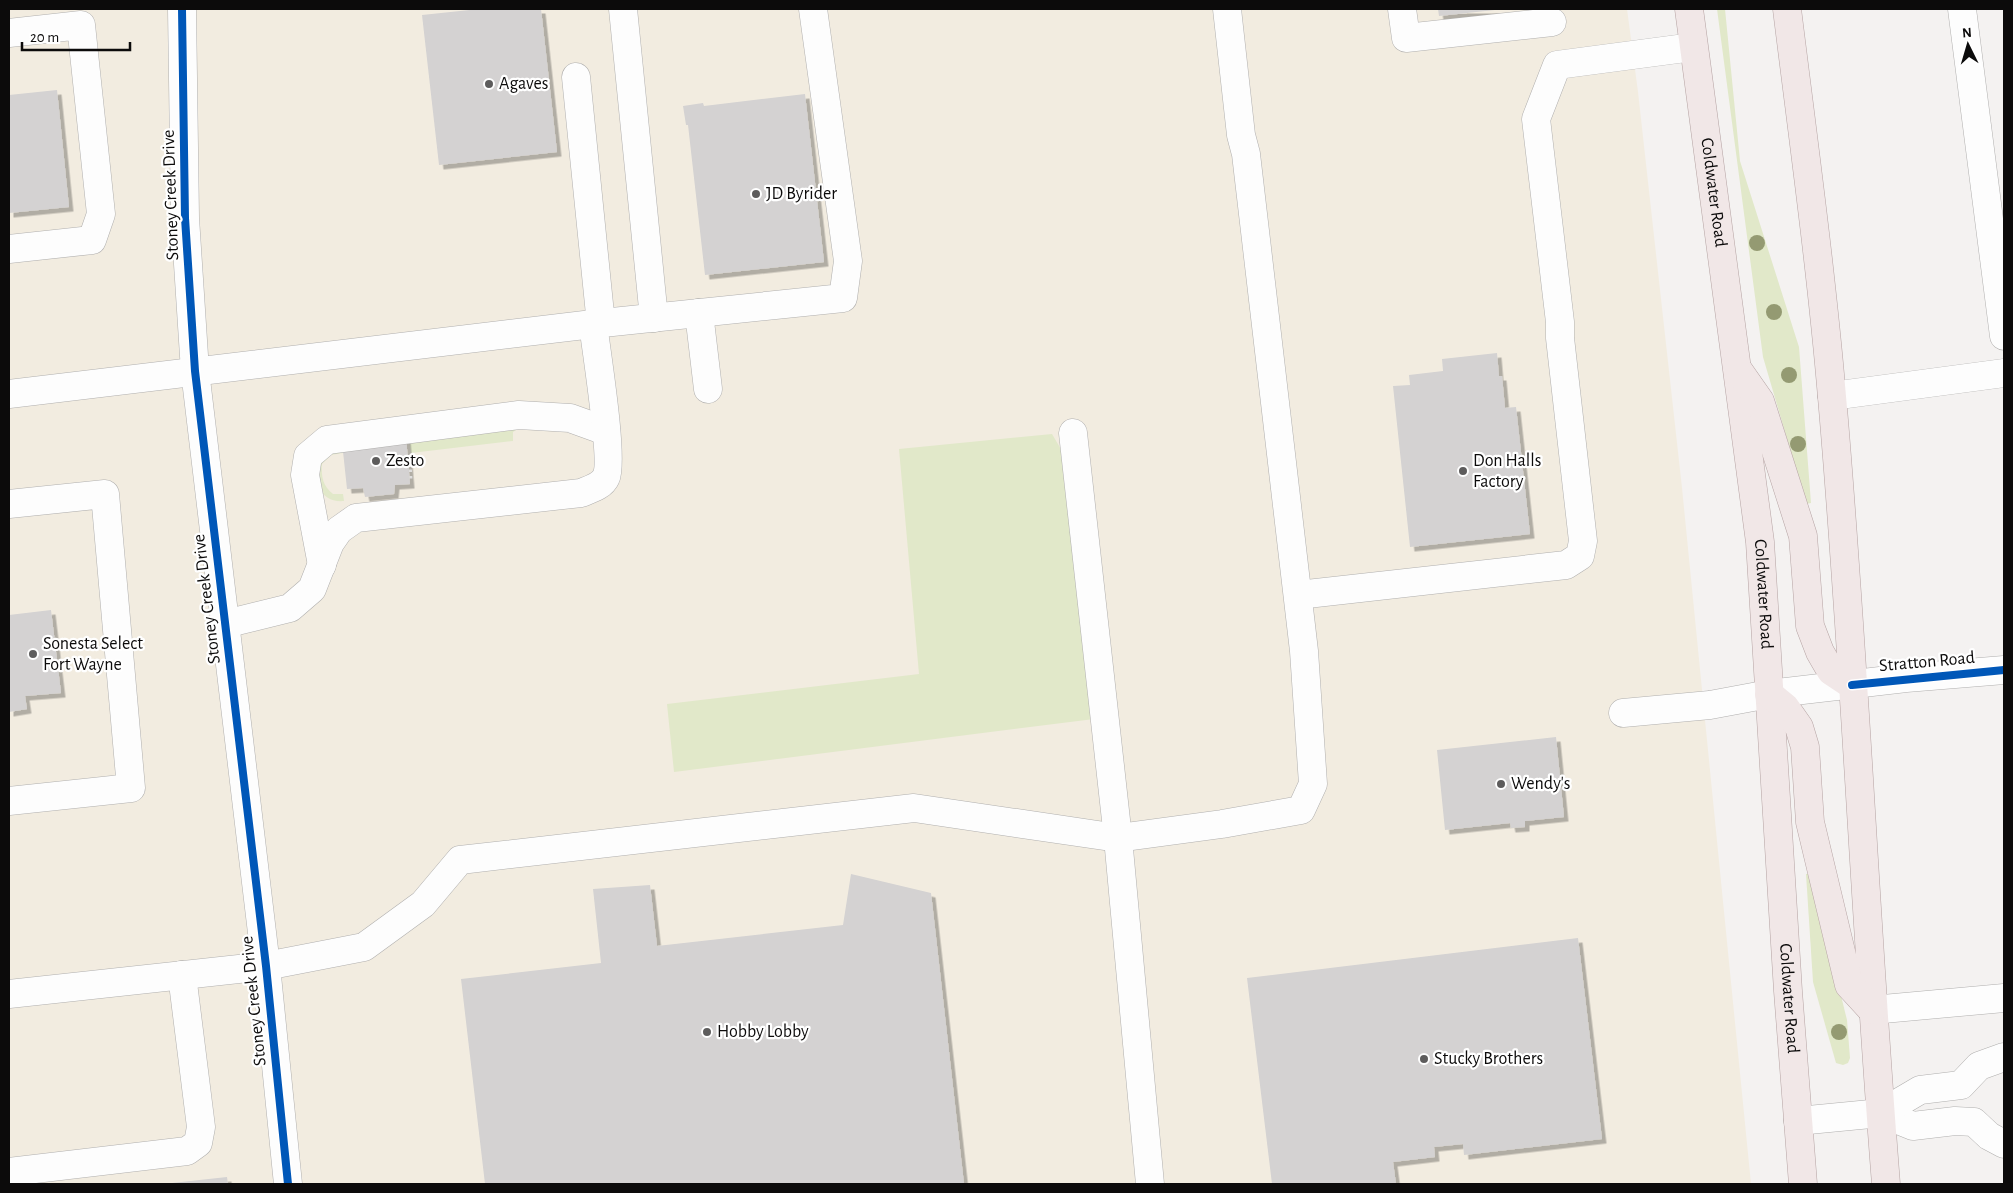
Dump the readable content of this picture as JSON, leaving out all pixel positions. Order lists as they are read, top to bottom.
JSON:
{
  "streets": {
    "main road": ["Coldwater Road"],
    "street": ["Stoney Creek Drive", "Stratton Road"]
  },
  "crossings": [
    ["Coldwater Road", "Stratton Road"]
  ],
  "places": [
    "Agaves",
    "JD Byrider",
    "Zesto",
    "Don Halls Factory",
    "Sonesta Select Fort Wayne",
    "Wendy's",
    "Hobby Lobby",
    "Stucky Brothers"
  ],
  "scale_bar": "20 m",
  "north": "top"
}
